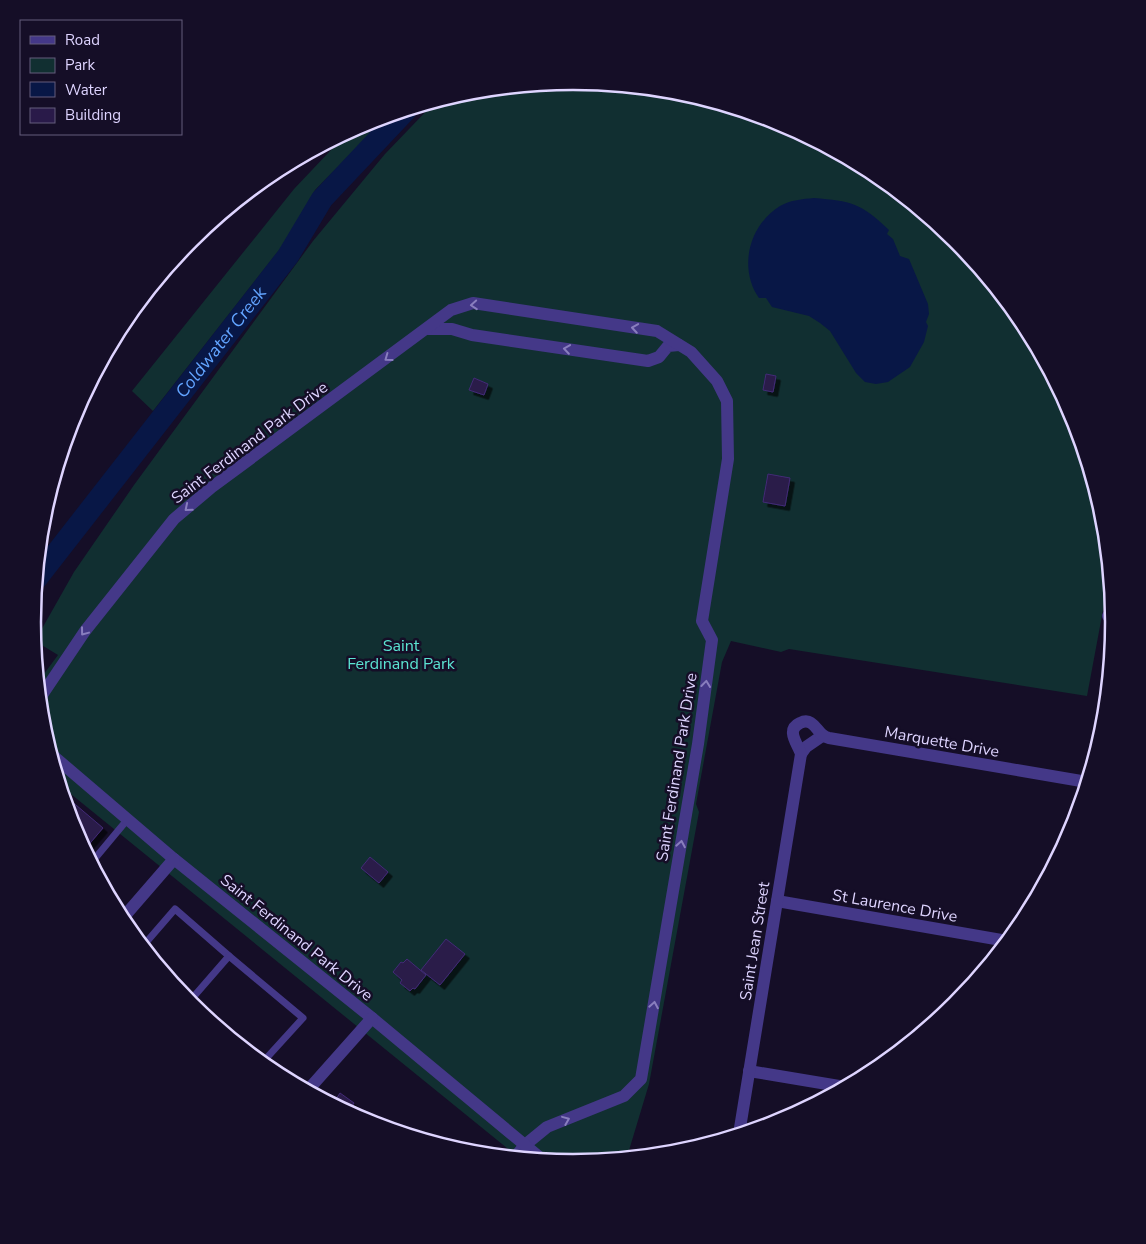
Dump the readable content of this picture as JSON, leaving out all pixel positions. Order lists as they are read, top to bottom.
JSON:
{
  "streets": {
    "street": [
      "Saint Ferdinand Park Drive",
      "Marquette Drive",
      "St Laurence Drive",
      "Saint Jean Street"
    ]
  },
  "crossings": [
    ["Marquette Drive", "Saint Jean Street"],
    ["St Laurence Drive", "Saint Jean Street"]
  ],
  "water": ["Coldwater Creek"],
  "parks": ["Saint Ferdinand Park"],
  "legend": [
    "Road",
    "Park",
    "Water",
    "Building"
  ]
}
